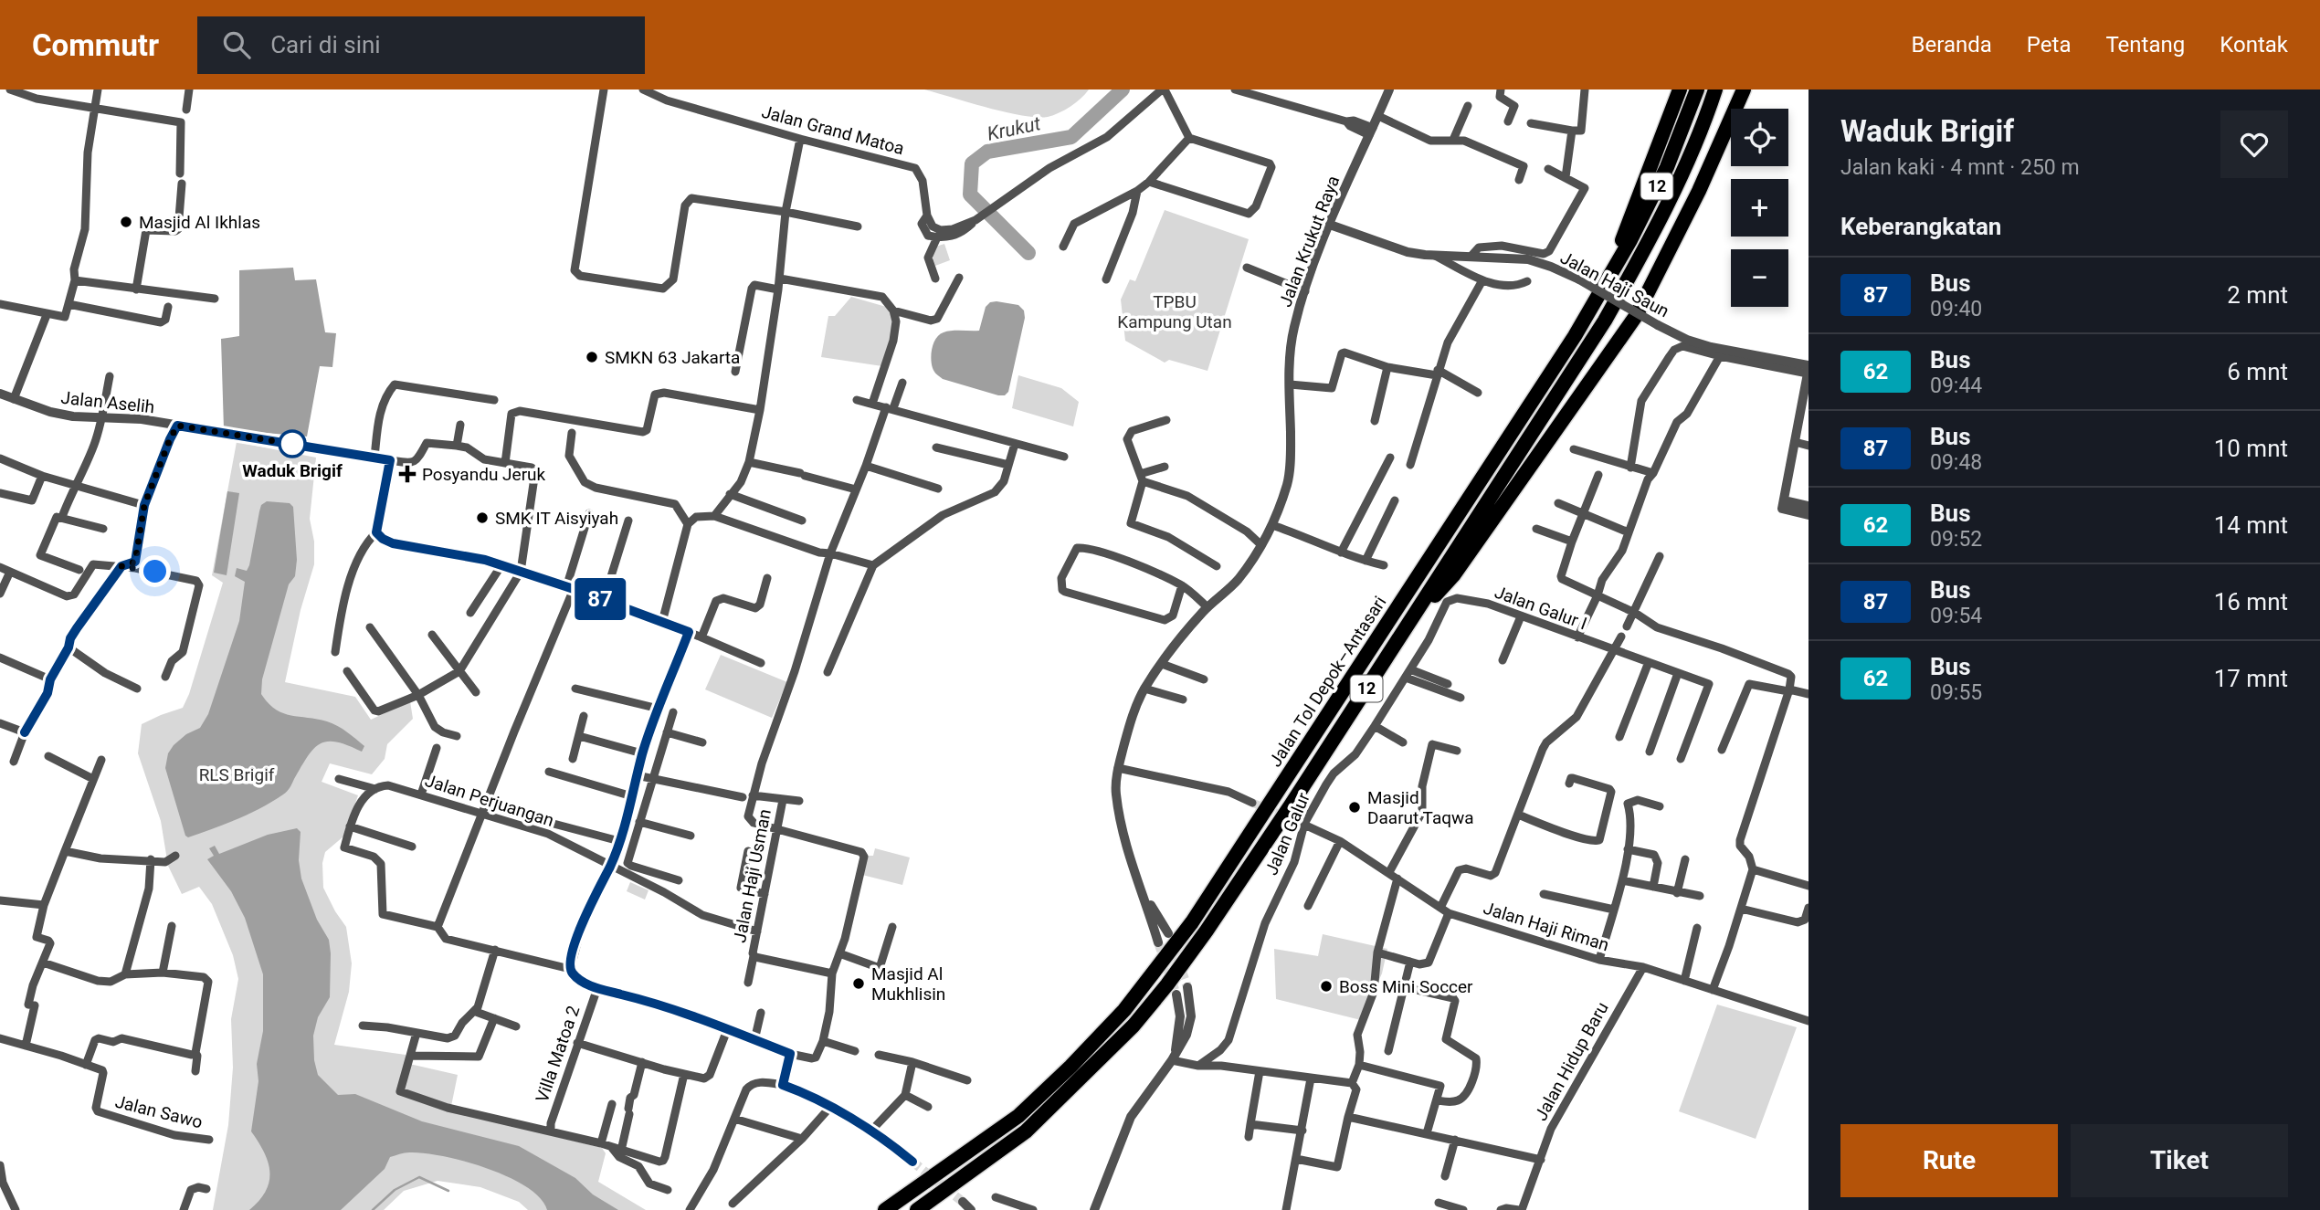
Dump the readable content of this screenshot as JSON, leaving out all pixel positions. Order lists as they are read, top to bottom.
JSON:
{
  "streets": {
    "highway": ["12", "Jalan Tol Depok–Antasari"],
    "street": [
      "Jalan Grand Matoa",
      "Jalan Krukut Raya",
      "Jalan Haji Saun",
      "Jalan Aselih",
      "Jalan Galur I",
      "Jalan Perjuangan",
      "Jalan Galur",
      "Jalan Haji Usman",
      "Jalan Haji Riman",
      "Villa Matoa 2",
      "Jalan Hidup Baru",
      "Jalan Sawo"
    ]
  },
  "crossings": [
    ["Jalan Krukut Raya", "Jalan Haji Saun"],
    ["Jalan Galur I", "Jalan Galur"],
    ["Jalan Perjuangan", "Jalan Haji Usman"],
    ["Jalan Galur", "Jalan Haji Riman"],
    ["Jalan Haji Riman", "Jalan Hidup Baru"]
  ],
  "water": ["Krukut"],
  "parks": ["TPBU Kampung Utan", "RLS Brigif"],
  "places": {
    "other": [
      "Masjid Al Ikhlas",
      "SMKN 63 Jakarta",
      "Waduk Brigif",
      "SMK IT Aisyiyah",
      "Masjid Daarut Taqwa",
      "Masjid Al Mukhlisin",
      "Boss Mini Soccer"
    ],
    "health": ["Posyandu Jeruk"]
  },
  "lines": ["bus line 87"],
  "page": {
    "header": "Commutr",
    "search": "Cari di sini",
    "nav": [
      "Beranda",
      "Peta",
      "Tentang",
      "Kontak"
    ],
    "on_map": "87",
    "heading": [
      ["Waduk Brigif", "Jalan kaki · 4 mnt · 250 m"],
      "Keberangkatan"
    ],
    "map_buttons": ["+", "−"],
    "list": [
      {
        "mark": "87",
        "name": "Bus",
        "note": "09:40",
        "value": "2 mnt"
      },
      {
        "mark": "62",
        "name": "Bus",
        "note": "09:44",
        "value": "6 mnt"
      },
      {
        "mark": "87",
        "name": "Bus",
        "note": "09:48",
        "value": "10 mnt"
      },
      {
        "mark": "62",
        "name": "Bus",
        "note": "09:52",
        "value": "14 mnt"
      },
      {
        "mark": "87",
        "name": "Bus",
        "note": "09:54",
        "value": "16 mnt"
      },
      {
        "mark": "62",
        "name": "Bus",
        "note": "09:55",
        "value": "17 mnt"
      }
    ],
    "buttons": ["Rute", "Tiket"]
  }
}
